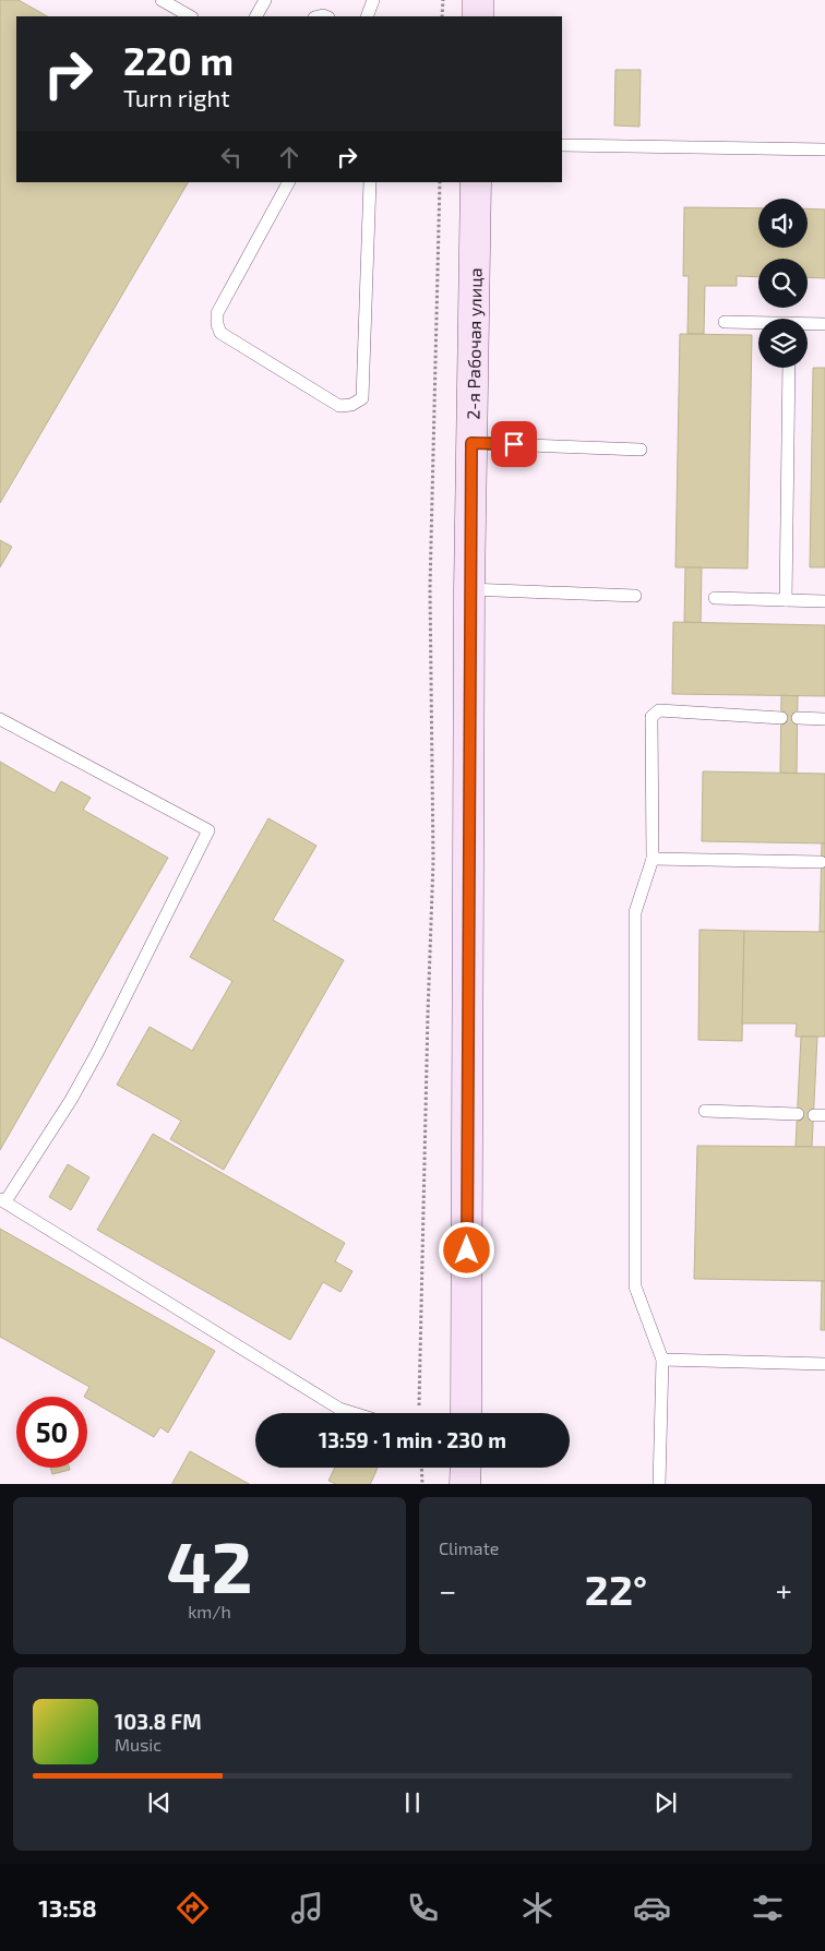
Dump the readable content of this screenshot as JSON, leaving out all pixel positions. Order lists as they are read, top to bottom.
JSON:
{
  "streets": {
    "main road": ["2-я Рабочая улица"]
  },
  "page": {
    "turn": ["220 m", "Turn right"],
    "limit": "50",
    "trip": "13:59 · 1 min · 230 m",
    "tile": [
      ["42", "km/h"],
      "Climate"
    ],
    "heat": ["−", "22°", "+"],
    "song": ["103.8 FM", "Music"],
    "tabs": "13:58"
  }
}
